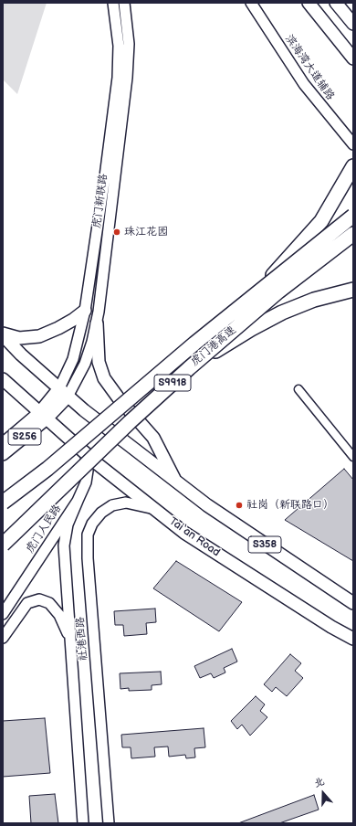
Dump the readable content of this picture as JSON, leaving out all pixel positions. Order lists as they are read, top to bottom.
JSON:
{
  "streets": {
    "highway": ["虎门港高速", "S9918"],
    "main road": ["S256", "Tai‘an Road", "S358"],
    "street": [
      "滨海湾大道辅路",
      "虎门新联路",
      "虎门人民路",
      "社港西路"
    ]
  },
  "crossings": [
    ["虎门新联路", "S256"],
    ["虎门新联路", "S358"],
    ["S256", "Tai‘an Road"],
    ["S256", "S358"],
    ["虎门人民路", "Tai‘an Road"],
    ["虎门人民路", "社港西路"],
    ["Tai‘an Road", "社港西路"]
  ],
  "places": ["珠江花园", "社岗（新联路口）"],
  "north": "top"
}
